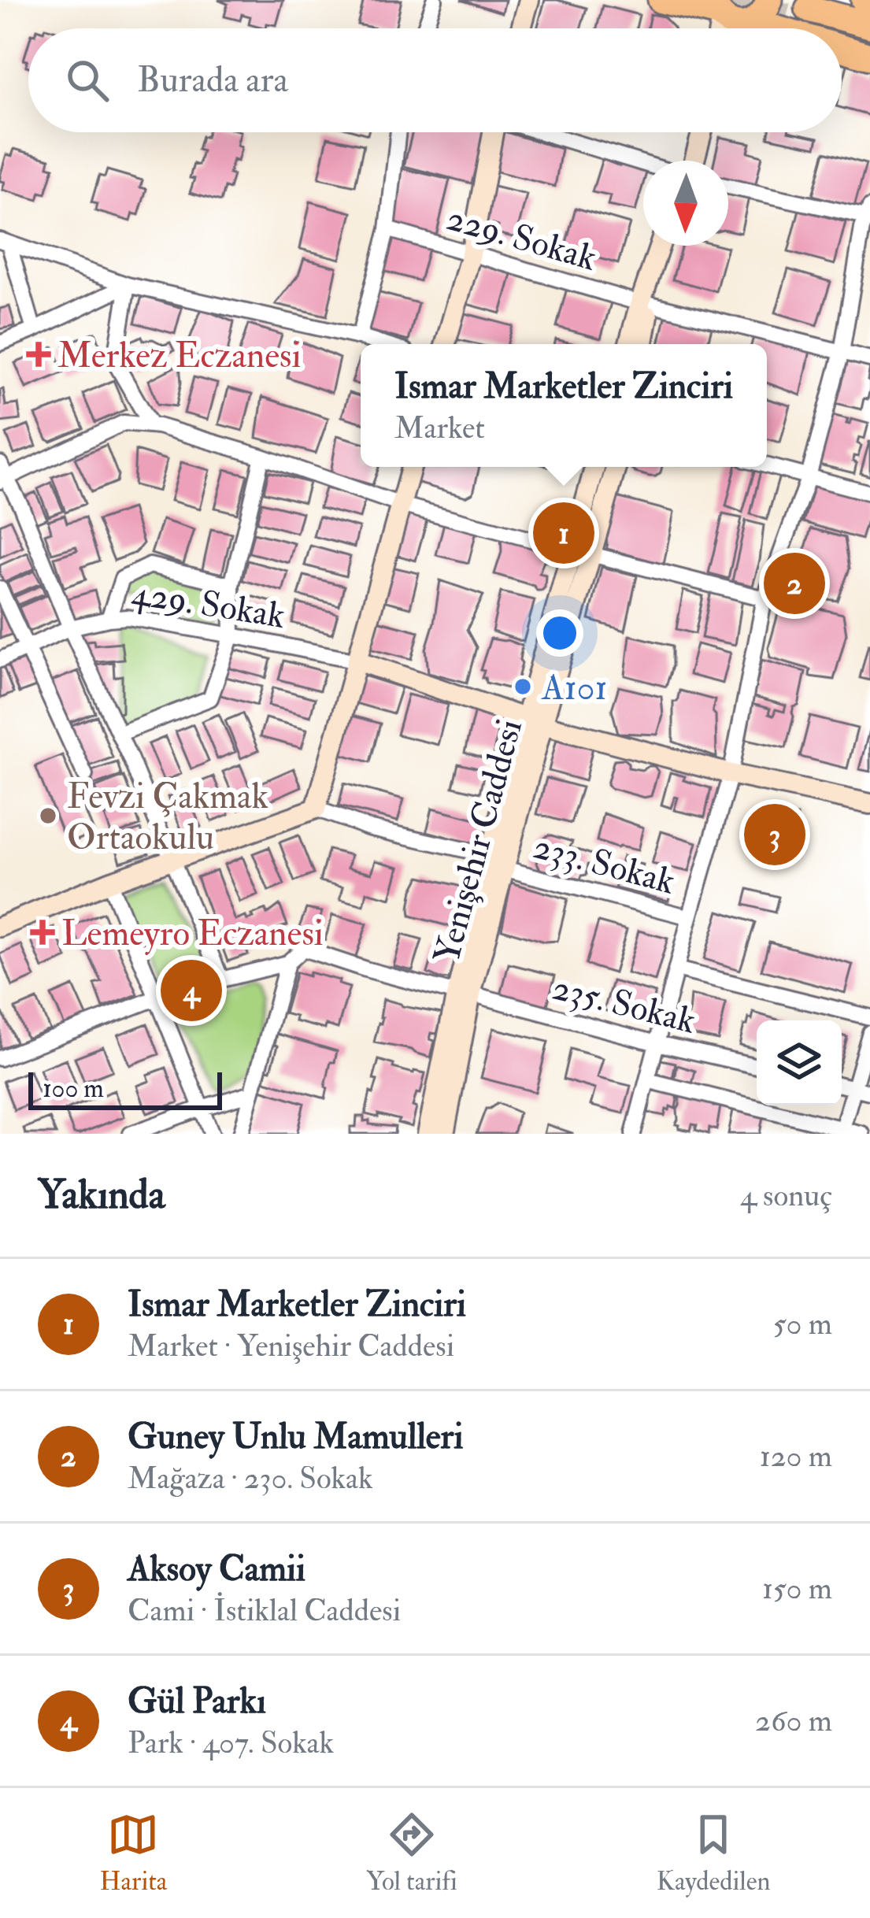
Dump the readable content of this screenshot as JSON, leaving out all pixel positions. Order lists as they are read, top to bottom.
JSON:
{
  "streets": {
    "street": [
      "229. Sokak",
      "429. Sokak",
      "Yenişehir Caddesi",
      "233. Sokak",
      "235. Sokak"
    ]
  },
  "crossings": [
    ["Yenişehir Caddesi", "233. Sokak"],
    ["Yenişehir Caddesi", "235. Sokak"]
  ],
  "places": {
    "health": ["Merkez Eczanesi", "Lemeyro Eczanesi"],
    "other": ["A101", "Fevzi Çakmak Ortaokulu"]
  },
  "scale_bar": "100 m",
  "north": "bottom",
  "page": {
    "search": "Burada ara",
    "popup": ["Ismar Marketler Zinciri", "Market"],
    "pins": [
      "1",
      "2",
      "3",
      "4"
    ],
    "scale": "100 m",
    "heading": ["Yakında", "4 sonuç"],
    "list": [
      {
        "mark": "1",
        "name": "Ismar Marketler Zinciri",
        "note": "Market · Yenişehir Caddesi",
        "value": "50 m"
      },
      {
        "mark": "2",
        "name": "Guney Unlu Mamulleri",
        "note": "Mağaza · 230. Sokak",
        "value": "120 m"
      },
      {
        "mark": "3",
        "name": "Aksoy Camii",
        "note": "Cami · İstiklal Caddesi",
        "value": "150 m"
      },
      {
        "mark": "4",
        "name": "Gül Parkı",
        "note": "Park · 407. Sokak",
        "value": "260 m"
      }
    ],
    "nav": ["Harita", "Yol tarifi", "Kaydedilen"]
  }
}
